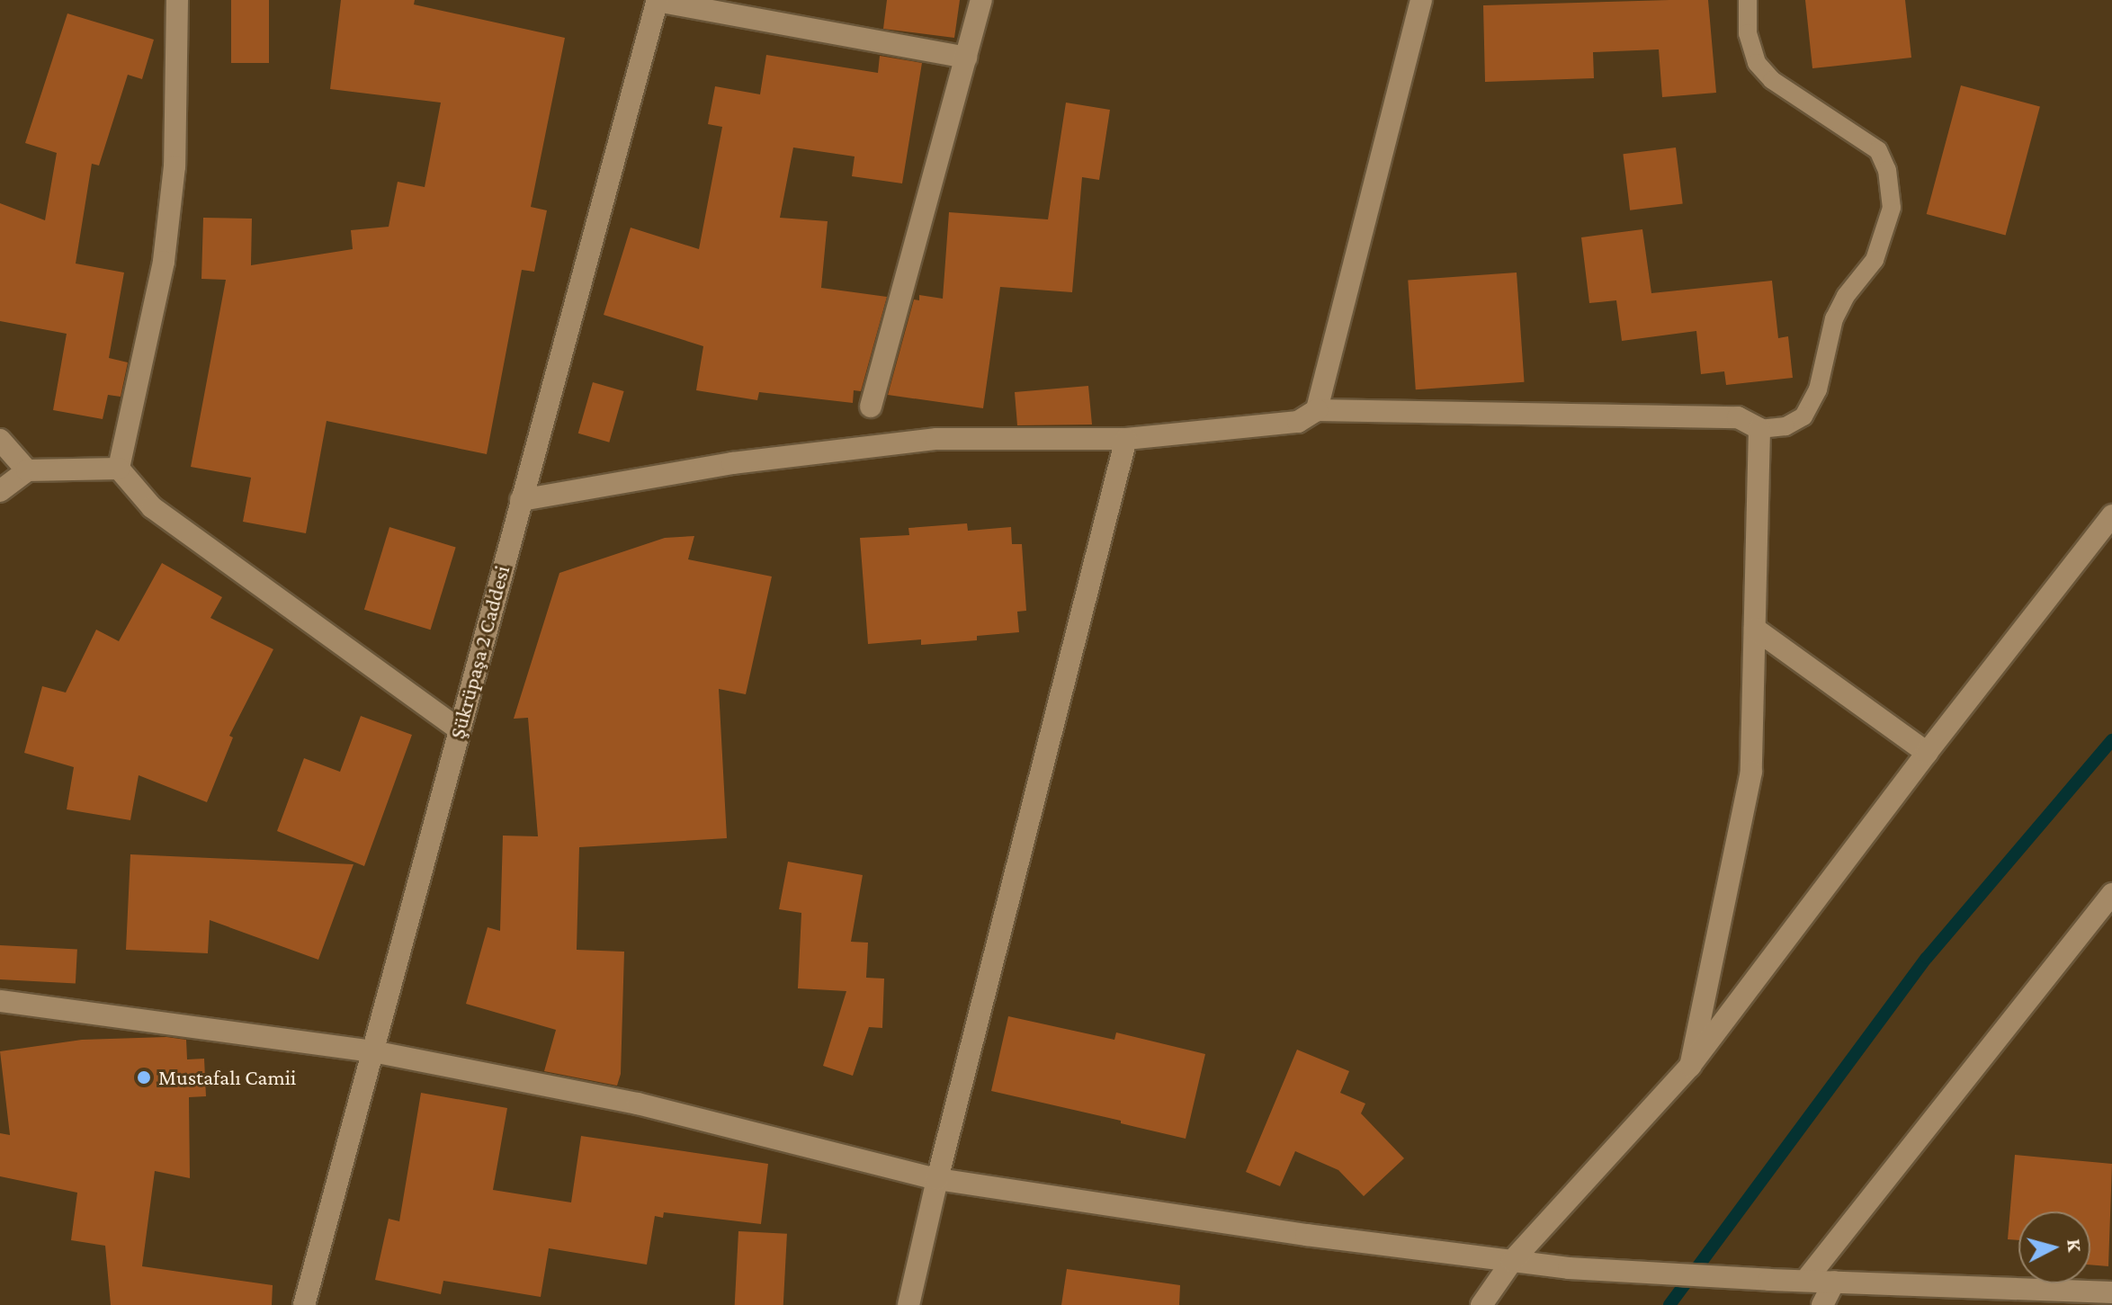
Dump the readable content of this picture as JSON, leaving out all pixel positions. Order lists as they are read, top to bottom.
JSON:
{
  "streets": {
    "street": ["Şükrüpaşa 2 Caddesi"]
  },
  "places": ["Mustafalı Camii"],
  "north": "right"
}
